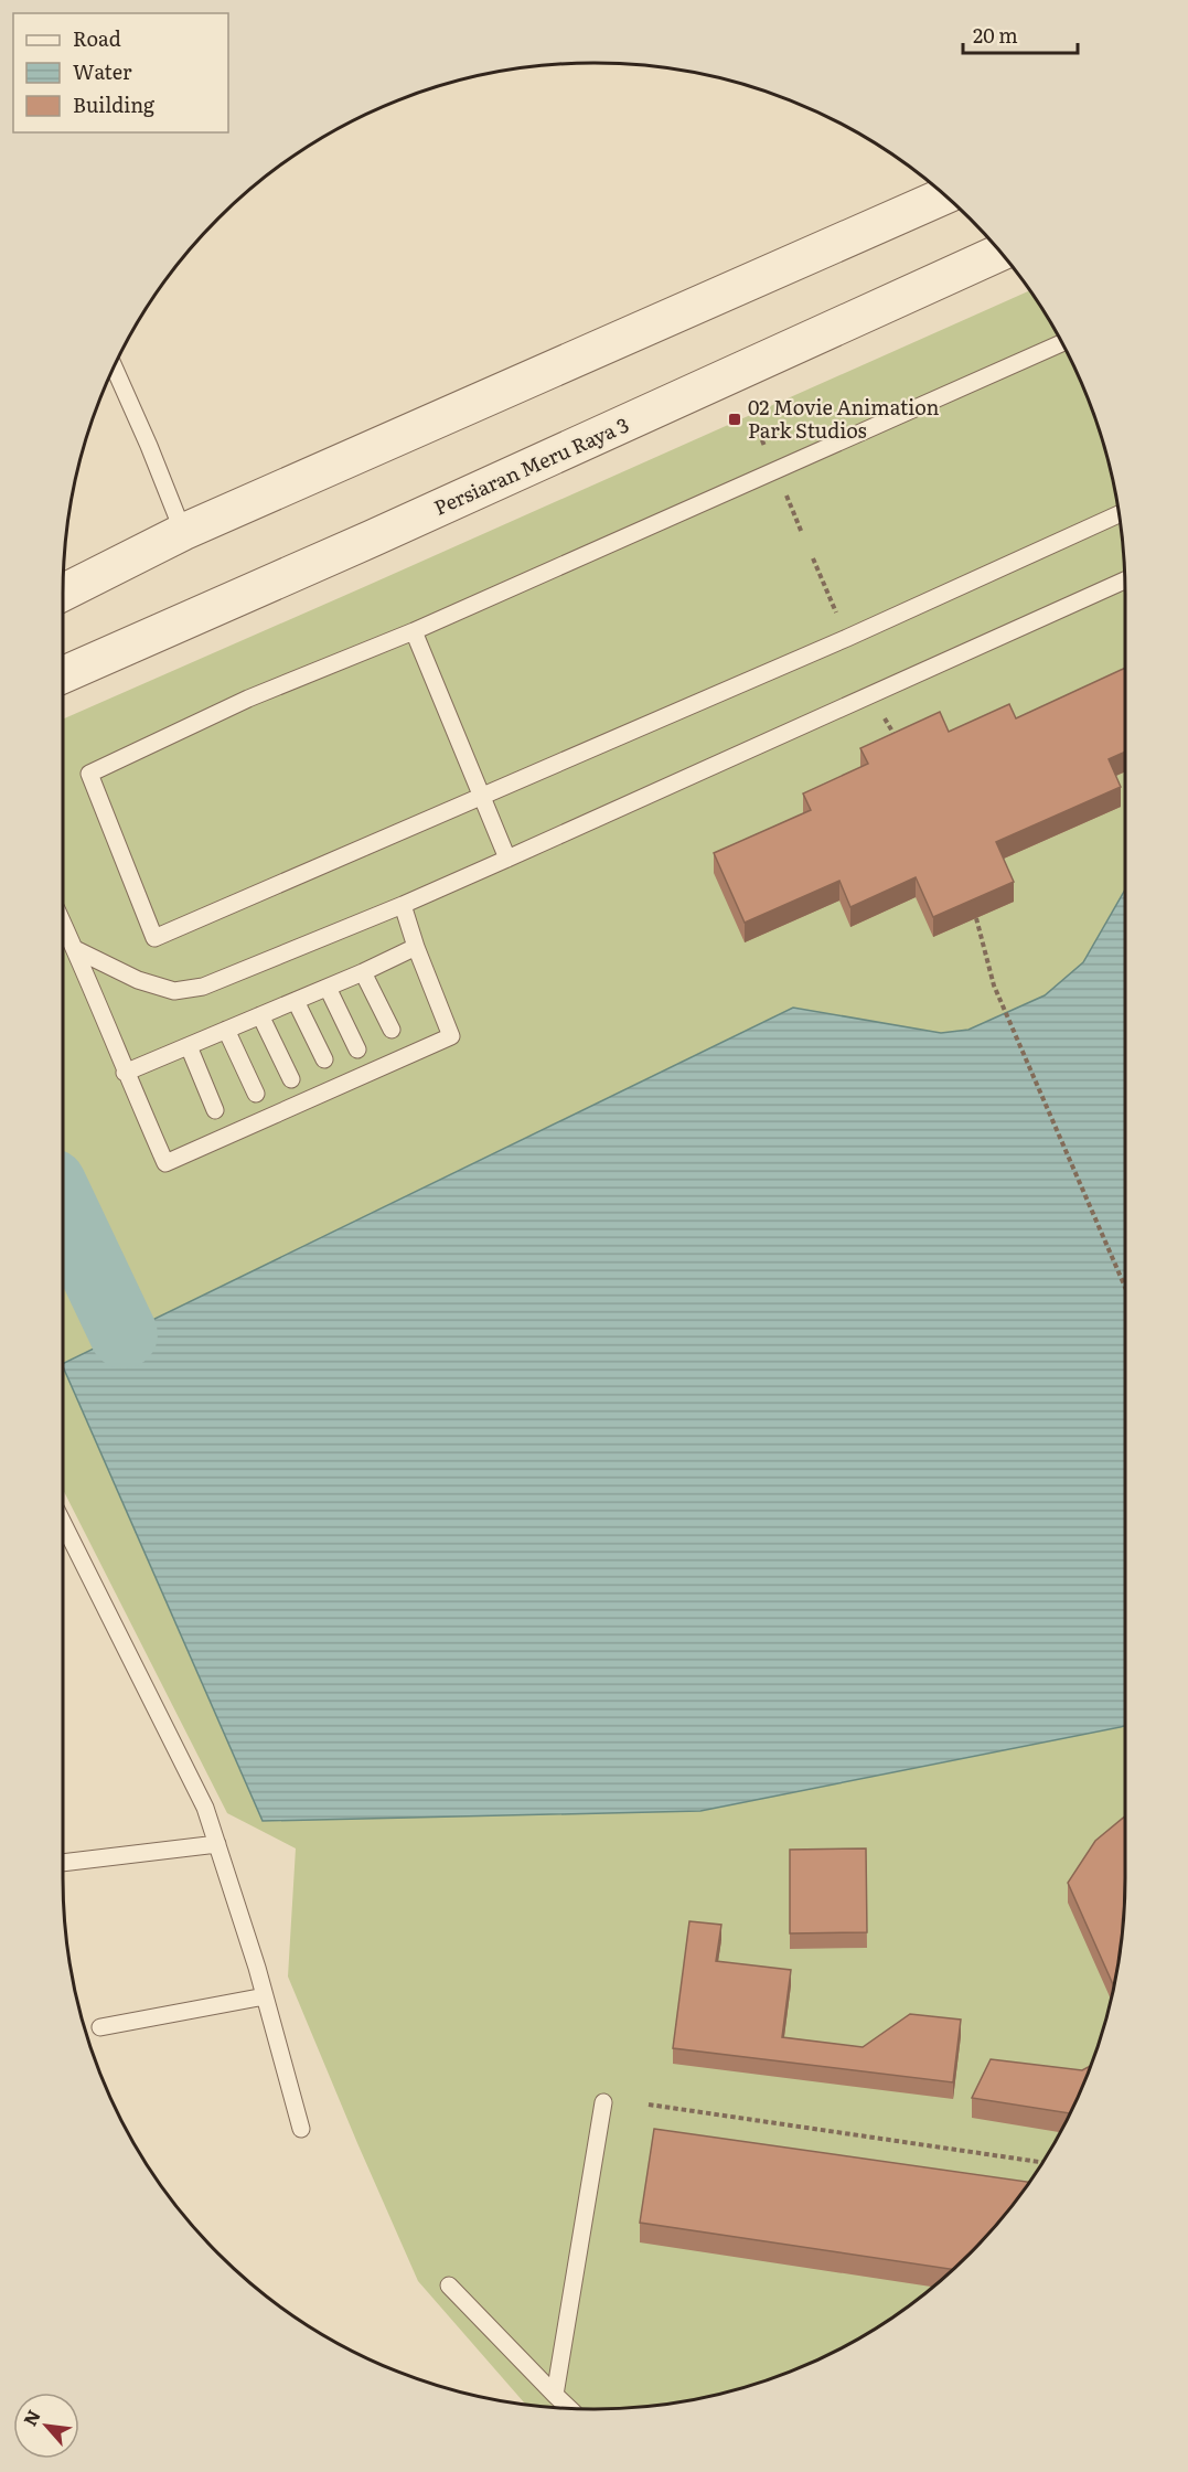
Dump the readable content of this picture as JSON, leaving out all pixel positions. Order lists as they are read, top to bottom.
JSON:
{
  "streets": {
    "street": ["Persiaran Meru Raya 3"]
  },
  "places": {
    "transit": ["02 Movie Animation Park Studios"]
  },
  "legend": ["Road", "Water", "Building"],
  "scale_bar": "20 m",
  "north": "top left"
}
